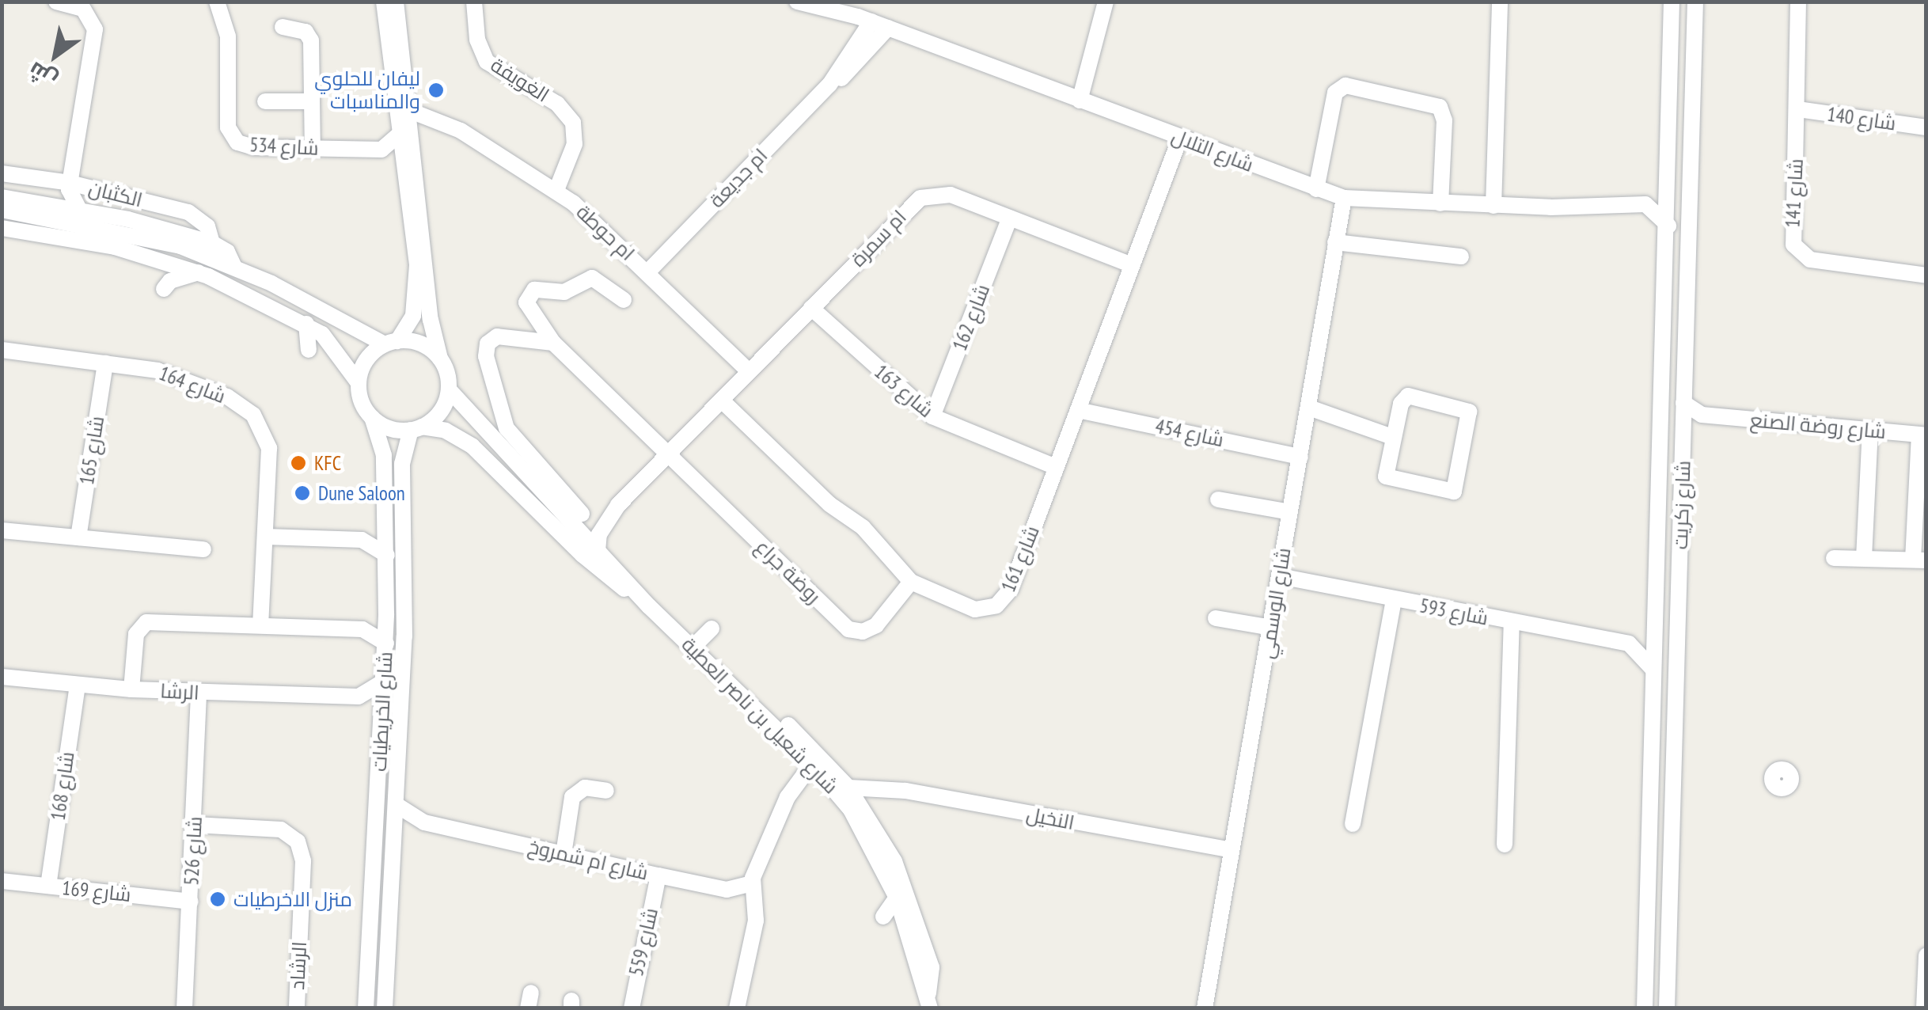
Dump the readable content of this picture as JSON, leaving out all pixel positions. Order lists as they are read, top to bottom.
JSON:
{
  "streets": {
    "street": [
      "الغويفة",
      "شارع 140",
      "شارع 534",
      "شارع التلال",
      "ام جديعة",
      "شارع 141",
      "الكثبان",
      "ام حوطة",
      "ام سمرة",
      "شارع 162",
      "شارع 164",
      "شارع 163",
      "شارع روضة الصنع",
      "شارع 454",
      "شارع 165",
      "شارع زكريت",
      "شارع 161",
      "روضة جراع",
      "شارع الوسمي",
      "شارع 593",
      "الرشا",
      "شارع الخريطيات",
      "شارع شعيل بن ناصر العطية",
      "شارع 168",
      "النخيل",
      "شارع 526",
      "شارع ام شمروخ",
      "شارع 169",
      "شارع 559",
      "الرشاد"
    ]
  },
  "crossings": [
    ["الغويفة", "ام حوطة"],
    ["شارع 140", "شارع 141"],
    ["شارع التلال", "ام جديعة"],
    ["شارع التلال", "شارع الوسمي"],
    ["ام جديعة", "ام حوطة"],
    ["ام حوطة", "ام سمرة"],
    ["ام سمرة", "شارع 162"],
    ["ام سمرة", "شارع 163"],
    ["ام سمرة", "شارع 161"],
    ["ام سمرة", "روضة جراع"],
    ["ام سمرة", "شارع شعيل بن ناصر العطية"],
    ["شارع 162", "شارع 163"],
    ["شارع 164", "شارع 165"],
    ["شارع 163", "شارع 161"],
    ["شارع روضة الصنع", "شارع زكريت"],
    ["شارع 454", "شارع 161"],
    ["شارع 454", "شارع الوسمي"],
    ["شارع 161", "روضة جراع"],
    ["شارع الوسمي", "شارع 593"],
    ["شارع الوسمي", "النخيل"],
    ["الرشا", "شارع 168"],
    ["الرشا", "شارع 526"],
    ["شارع الخريطيات", "شارع شعيل بن ناصر العطية"],
    ["شارع الخريطيات", "شارع ام شمروخ"],
    ["شارع 168", "شارع 169"],
    ["شارع 526", "شارع 169"],
    ["شارع 526", "الرشاد"],
    ["شارع ام شمروخ", "شارع 559"]
  ],
  "places": [
    "ليفان للحلوي والمناسبات",
    "KFC",
    "Dune Saloon",
    "منزل الاخرطيات"
  ],
  "north": "bottom left"
}
